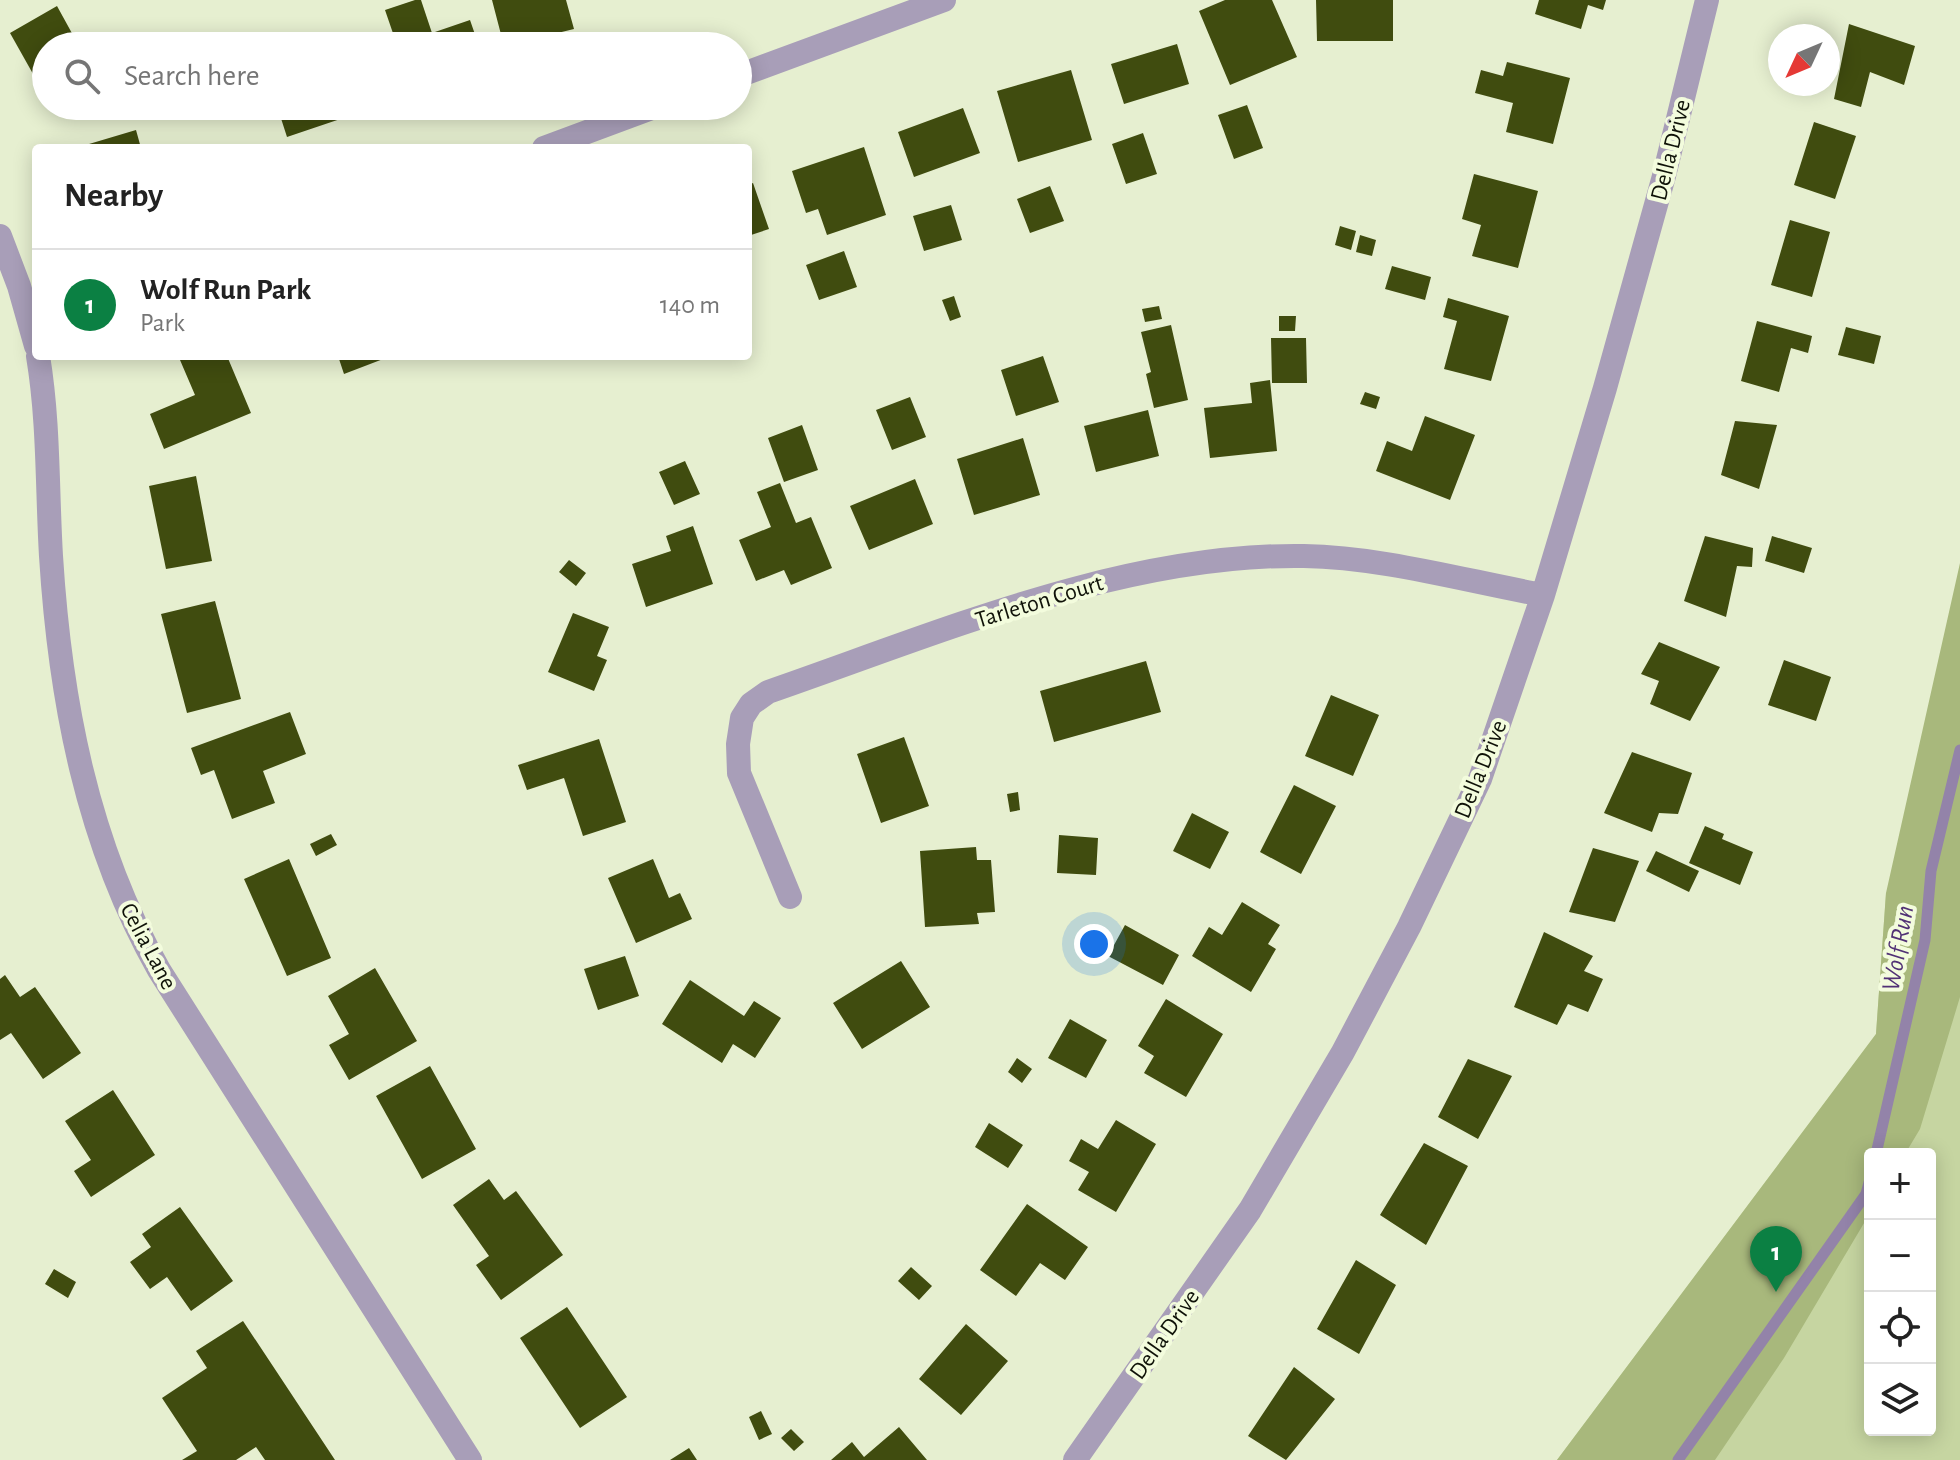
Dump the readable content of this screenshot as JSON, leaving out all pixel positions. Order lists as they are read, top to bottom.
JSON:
{
  "streets": {
    "street": ["Della Drive", "Tarleton Court", "Celia Lane"]
  },
  "crossings": [
    ["Della Drive", "Tarleton Court"]
  ],
  "water": ["Wolf Run"],
  "north": "bottom left",
  "page": {
    "search": "Search here",
    "heading": "Nearby",
    "list": [
      {
        "mark": "1",
        "name": "Wolf Run Park",
        "note": "Park",
        "value": "140 m"
      }
    ],
    "map_buttons": ["+", "−"],
    "pins": "1"
  }
}
